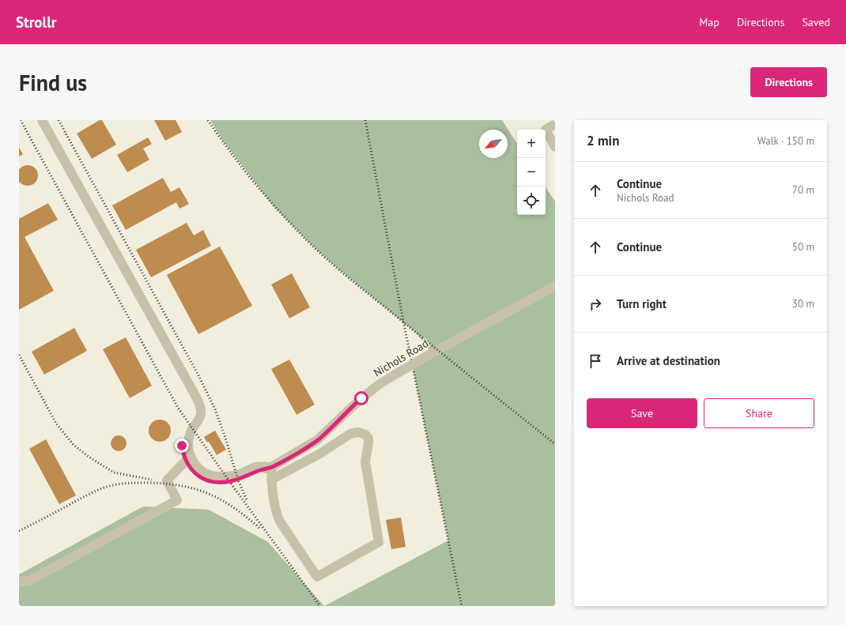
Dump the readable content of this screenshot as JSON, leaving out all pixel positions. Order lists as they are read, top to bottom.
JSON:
{
  "streets": {
    "street": ["Nichols Road"]
  },
  "north": "bottom left",
  "page": {
    "header": "Strollr",
    "nav": ["Map", "Directions", "Saved"],
    "buttons": [
      "Directions",
      ["Save", "Share"]
    ],
    "title": "Find us",
    "heading": ["2 min", "Walk · 150 m"],
    "map_buttons": ["+", "−"],
    "list": [
      ["Continue", "Nichols Road", "70 m"],
      ["Continue", "50 m"],
      ["Turn right", "30 m"],
      "Arrive at destination"
    ]
  }
}
